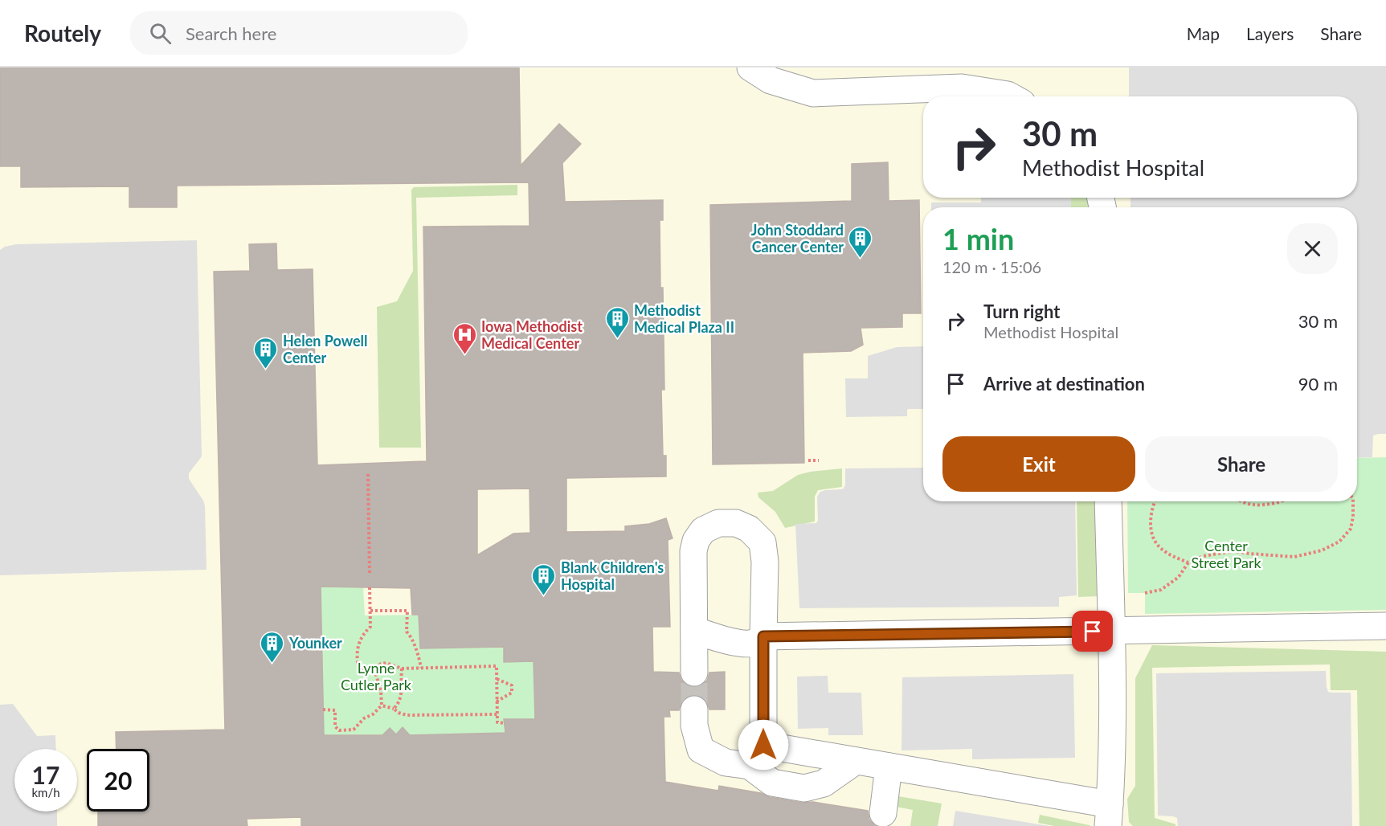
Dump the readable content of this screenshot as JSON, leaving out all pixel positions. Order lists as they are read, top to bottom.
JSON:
{
  "parks": ["Center Street Park", "Lynne Cutler Park"],
  "places": {
    "building": [
      "John Stoddard Cancer Center",
      "Methodist Medical Plaza II",
      "Helen Powell Center",
      "Blank Children's Hospital",
      "Younker"
    ],
    "hospital": ["Iowa Methodist Medical Center"]
  },
  "page": {
    "header": "Routely",
    "search": "Search here",
    "nav": ["Map", "Layers", "Share"],
    "turn": ["30 m", "Methodist Hospital"],
    "heading": ["1 min", "120 m · 15:06"],
    "list": [
      {
        "name": "Turn right",
        "note": "Methodist Hospital",
        "value": "30 m"
      },
      {
        "name": "Arrive at destination",
        "value": "90 m"
      }
    ],
    "buttons": ["Exit", "Share"],
    "speed": "17 km/h",
    "limit": "20"
  }
}
